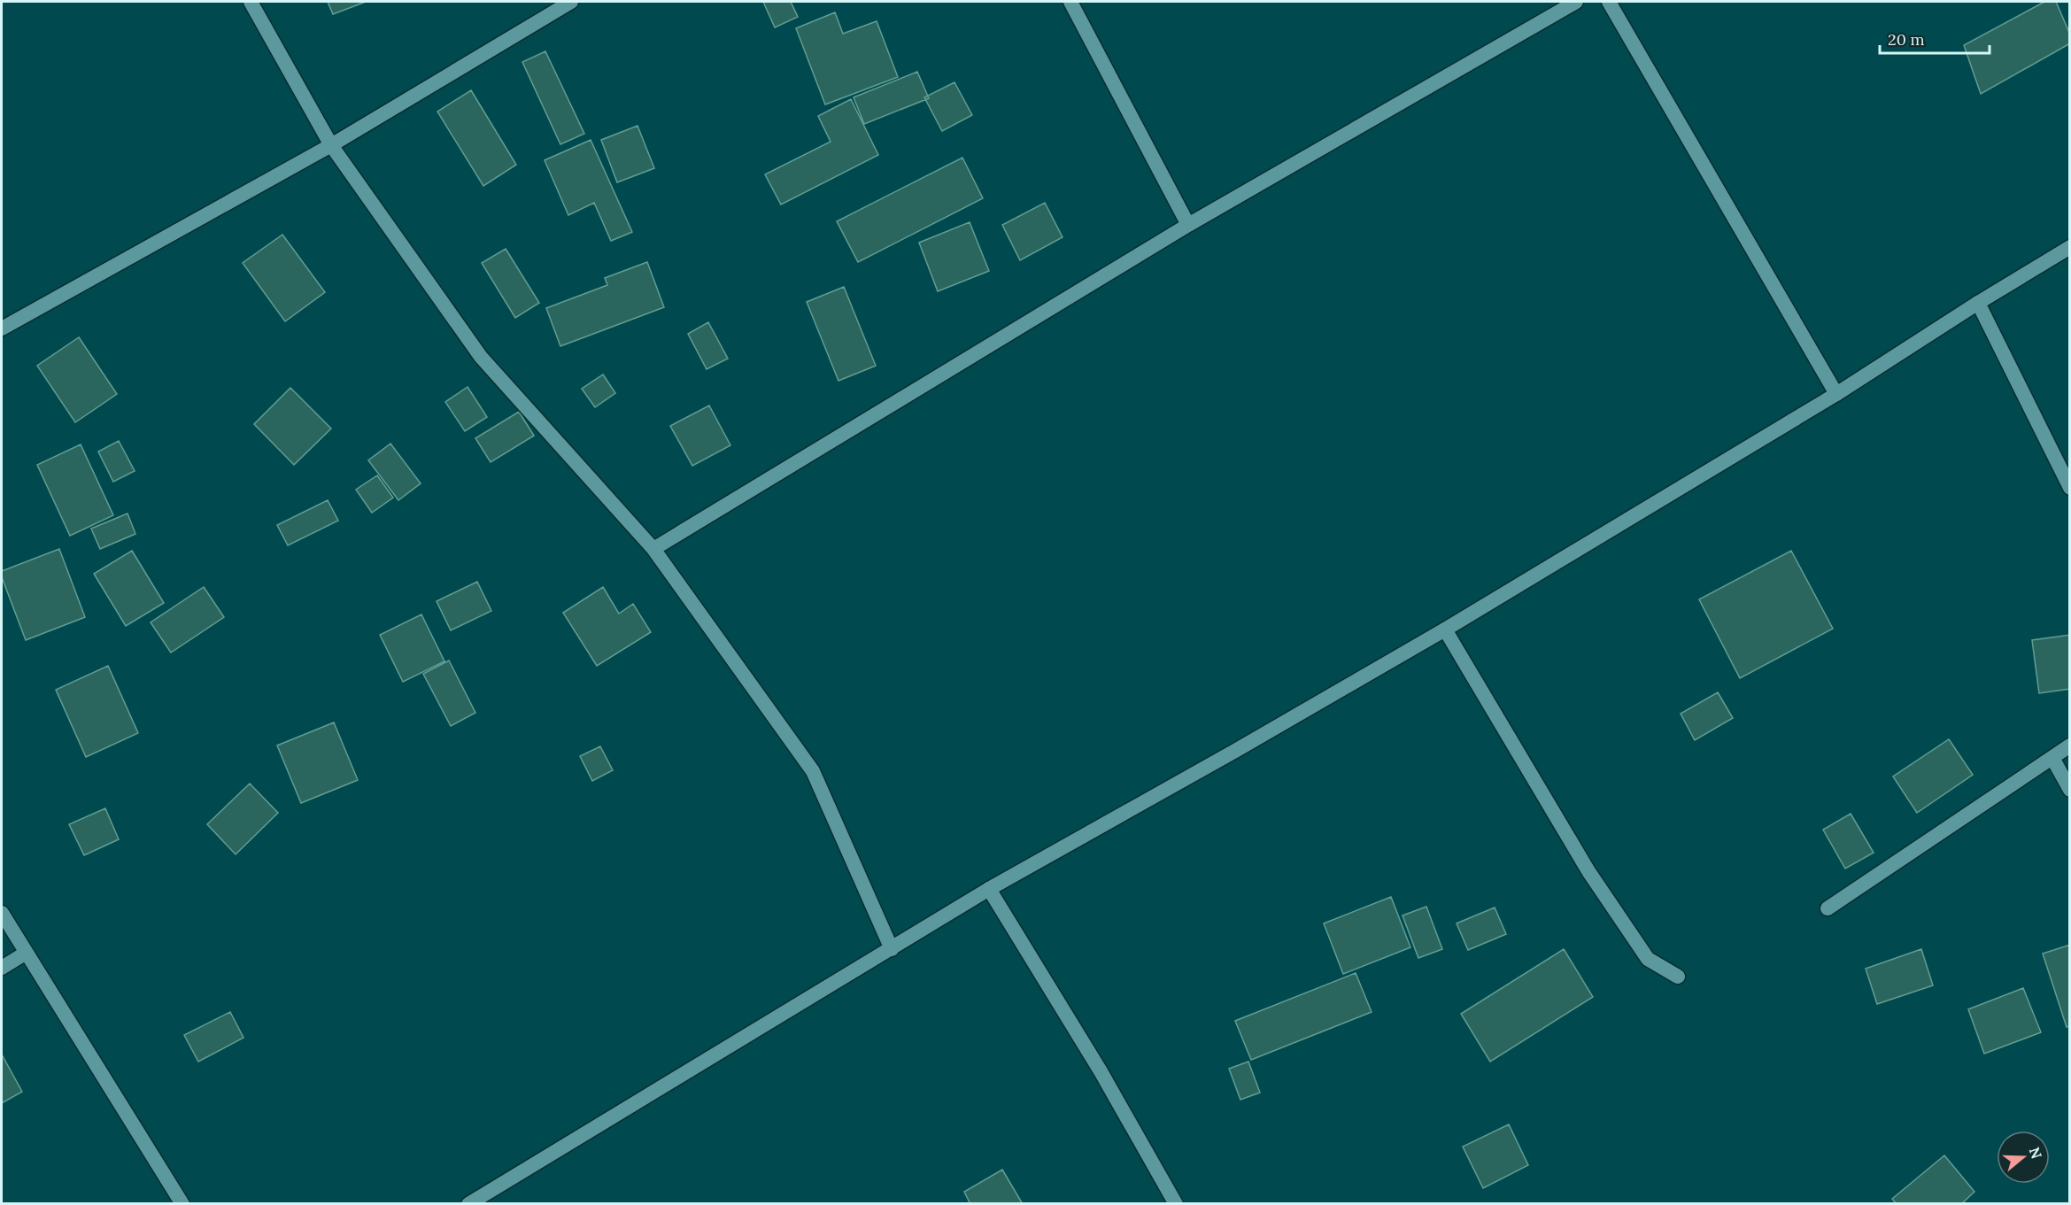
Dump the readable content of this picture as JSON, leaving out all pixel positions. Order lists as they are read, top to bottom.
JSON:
{
  "scale_bar": "20 m",
  "north": "right"
}
